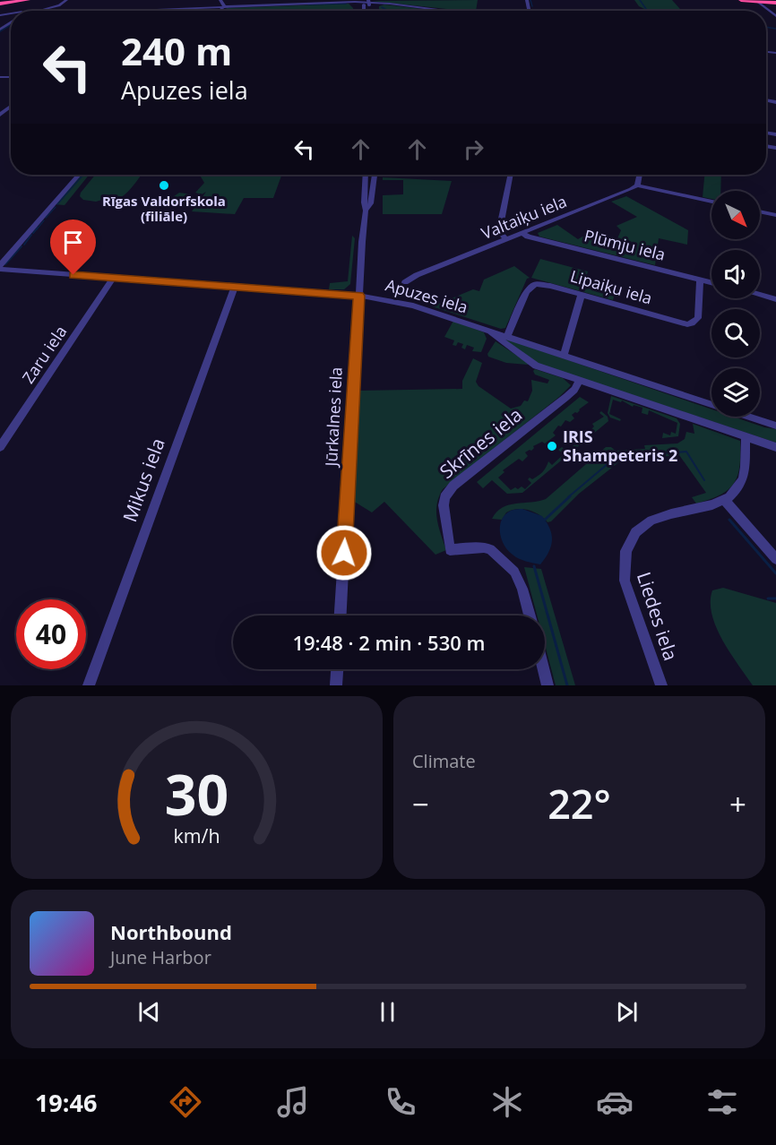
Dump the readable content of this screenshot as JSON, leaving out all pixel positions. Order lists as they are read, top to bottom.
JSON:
{
  "streets": {
    "street": [
      "Valtaiķu iela",
      "Plūmju iela",
      "Lipaiķu iela",
      "Apuzes iela",
      "Zaru iela",
      "Jūrkalnes iela",
      "Skrīnes iela",
      "Mikus iela",
      "Liedes iela"
    ]
  },
  "crossings": [
    ["Valtaiķu iela", "Plūmju iela"],
    ["Plūmju iela", "Lipaiķu iela"],
    ["Lipaiķu iela", "Apuzes iela"],
    ["Apuzes iela", "Zaru iela"],
    ["Apuzes iela", "Jūrkalnes iela"],
    ["Apuzes iela", "Skrīnes iela"],
    ["Apuzes iela", "Mikus iela"]
  ],
  "places": ["Rīgas Valdorfskola (filiāle)", "IRIS Shampeteris 2"],
  "north": "bottom right",
  "page": {
    "turn": ["240 m", "Apuzes iela"],
    "limit": "40",
    "trip": "19:48 · 2 min · 530 m",
    "tile": "Climate",
    "heat": ["−", "22°", "+"],
    "song": ["Northbound", "June Harbor"],
    "tabs": "19:46",
    "gauge": ["30", "km/h"]
  }
}
